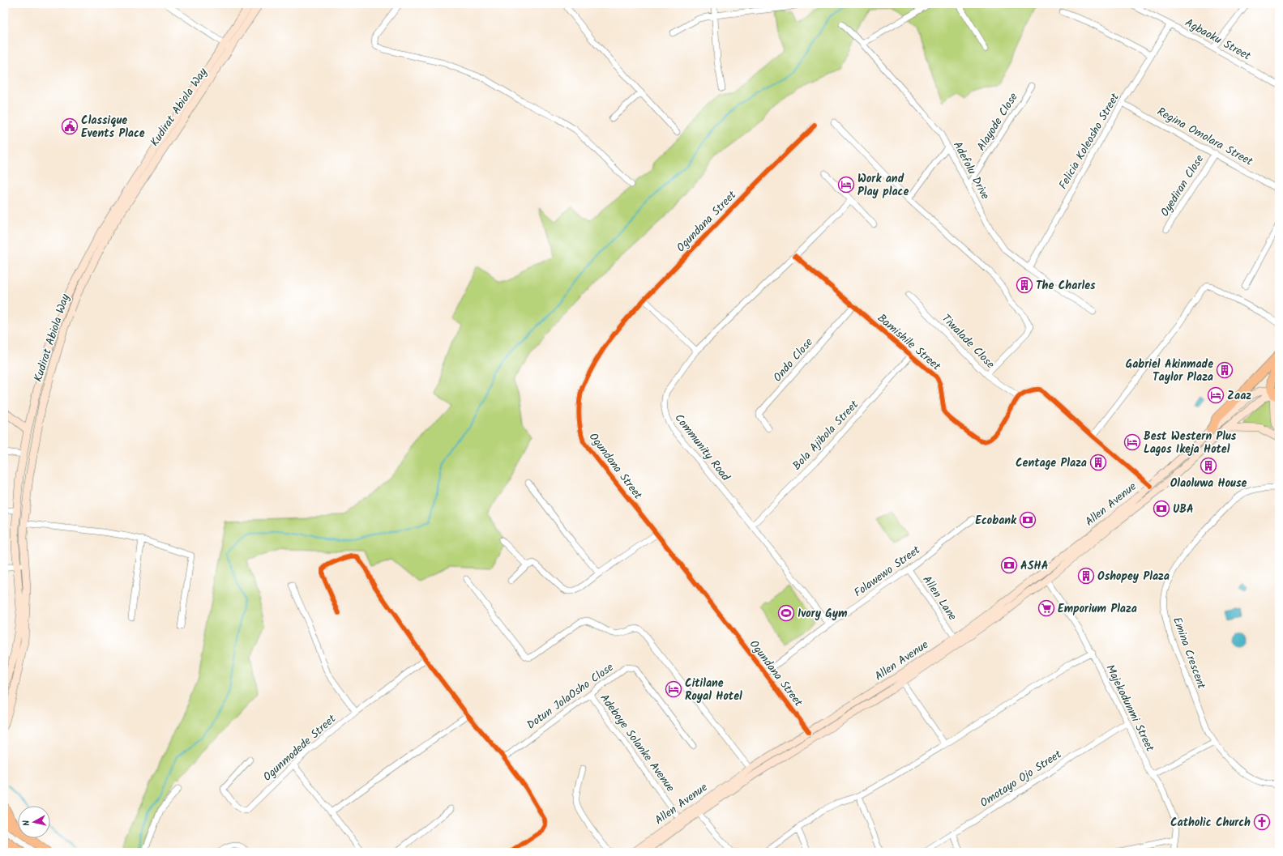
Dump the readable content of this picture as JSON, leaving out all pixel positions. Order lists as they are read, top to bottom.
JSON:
{
  "streets": {
    "main road": ["Kudirat Abiola Way", "Allen Avenue"],
    "street": [
      "Agbaoku Street",
      "Alayode Close",
      "Regina Omolara Street",
      "Felicia Koleosho Street",
      "Adefolu Drive",
      "Oyediran Close",
      "Ogundana Street",
      "Tiwalade Close",
      "Bamishile Street",
      "Ondo Close",
      "Bola Ajibola Street",
      "Community Road",
      "Folawewo Street",
      "Allen Lane",
      "Emina Crescent",
      "Dotun JolaOsho Close",
      "Majekodunmi Street",
      "Adeboye Solanke Avenue",
      "Ogunmodede Street",
      "Omotayo Ojo Street"
    ]
  },
  "crossings": [
    ["Agbaoku Street", "Felicia Koleosho Street"],
    ["Alayode Close", "Adefolu Drive"],
    ["Regina Omolara Street", "Felicia Koleosho Street"],
    ["Regina Omolara Street", "Oyediran Close"],
    ["Felicia Koleosho Street", "Adefolu Drive"],
    ["Ogundana Street", "Allen Avenue"],
    ["Ogundana Street", "Folawewo Street"],
    ["Tiwalade Close", "Bamishile Street"],
    ["Bamishile Street", "Ondo Close"],
    ["Bamishile Street", "Bola Ajibola Street"],
    ["Bamishile Street", "Community Road"],
    ["Bola Ajibola Street", "Community Road"],
    ["Community Road", "Folawewo Street"],
    ["Allen Avenue", "Allen Lane"],
    ["Allen Avenue", "Majekodunmi Street"],
    ["Allen Avenue", "Adeboye Solanke Avenue"],
    ["Folawewo Street", "Allen Lane"],
    ["Dotun JolaOsho Close", "Adeboye Solanke Avenue"],
    ["Majekodunmi Street", "Omotayo Ojo Street"]
  ],
  "places": {
    "public building": ["Classique Events Place"],
    "hotel": [
      "Work and Play place",
      "Zaaz",
      "Best Western Plus Lagos Ikeja Hotel",
      "Citilane Royal Hotel"
    ],
    "building": [
      "The Charles",
      "Gabriel Akinmade Taylor Plaza",
      "Centage Plaza",
      "Olaoluwa House",
      "Oshopey Plaza"
    ],
    "bank": ["UBA", "Ecobank", "ASHA"],
    "supermarket": ["Emporium Plaza"],
    "sports": ["Ivory Gym"],
    "church": ["Catholic Church"]
  },
  "north": "left"
}
